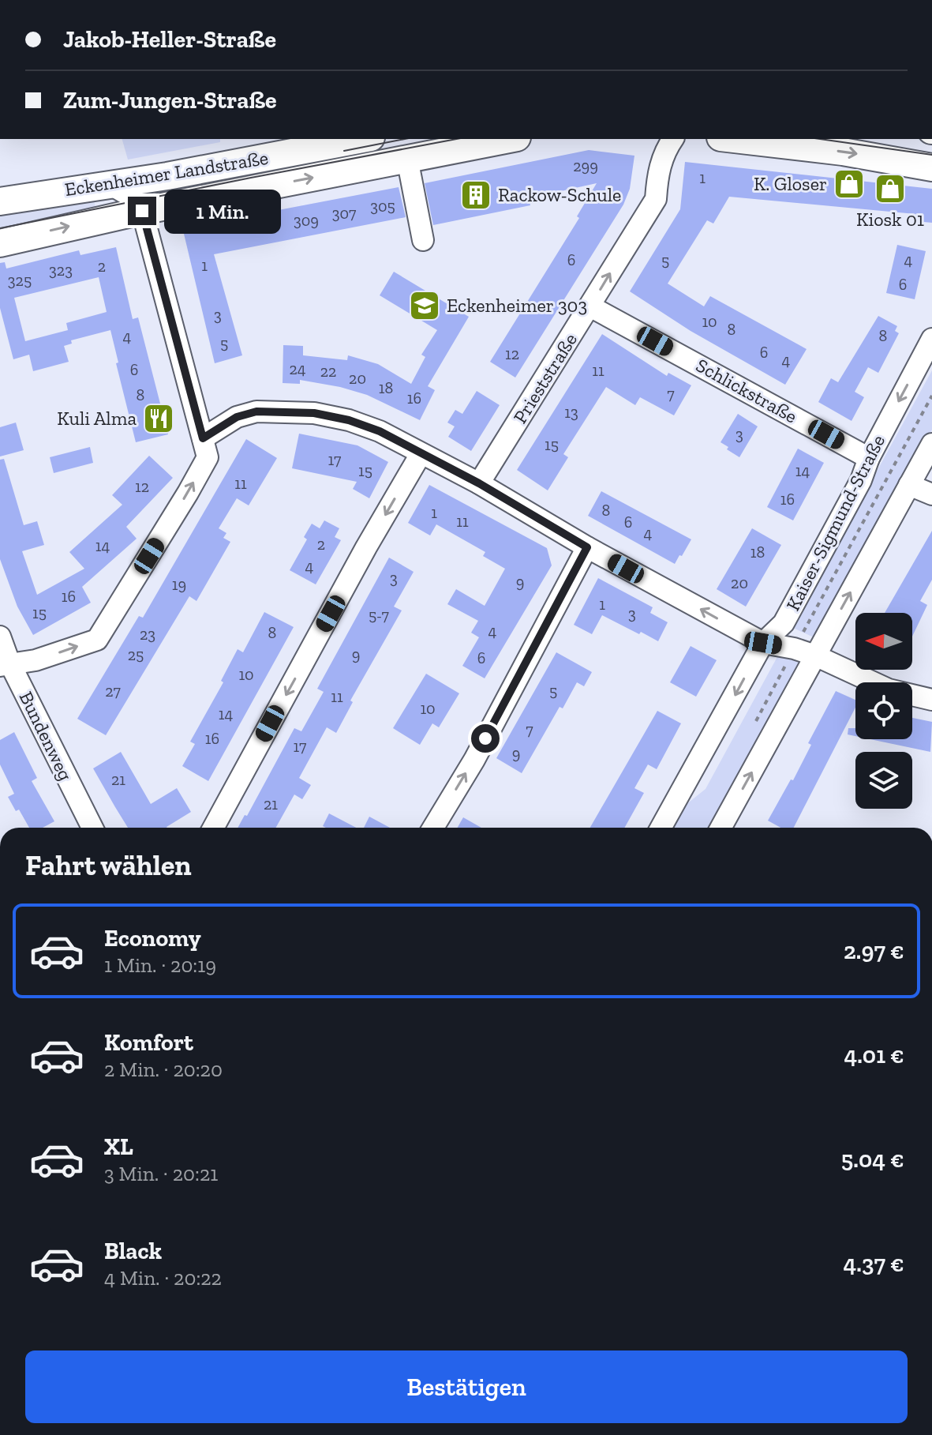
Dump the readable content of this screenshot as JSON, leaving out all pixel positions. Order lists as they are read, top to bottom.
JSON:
{
  "streets": {
    "main road": ["Eckenheimer Landstraße"],
    "street": [
      "Prieststraße",
      "Schlickstraße",
      "Kaiser-Sigmund-Straße",
      "Bundenweg"
    ]
  },
  "crossings": [
    ["Prieststraße", "Schlickstraße"],
    ["Schlickstraße", "Kaiser-Sigmund-Straße"]
  ],
  "one_way": ["Prieststraße"],
  "places": {
    "shop": ["K. Gloser", "Kiosk 01"],
    "building": ["Rackow-Schule"],
    "school or university": ["Eckenheimer 303"],
    "restaurant": ["Kuli Alma"]
  },
  "house_numbers": [
    "299",
    "1",
    "305",
    "307",
    "309",
    "6",
    "4",
    "5",
    "1",
    "2",
    "323",
    "325",
    "6",
    "3",
    "10",
    "8",
    "8",
    "4",
    "5",
    "6",
    "12",
    "4",
    "24",
    "6",
    "11",
    "22",
    "20",
    "18",
    "7",
    "8",
    "16",
    "13",
    "3",
    "15",
    "17",
    "15",
    "14",
    "11",
    "12",
    "16",
    "8",
    "1",
    "11",
    "6",
    "4",
    "2",
    "14",
    "18",
    "4",
    "3",
    "9",
    "20",
    "19",
    "16",
    "1",
    "15",
    "3",
    "5-7",
    "4",
    "8",
    "23",
    "25",
    "9",
    "6",
    "10",
    "27",
    "5",
    "11",
    "10",
    "14",
    "7",
    "16",
    "17",
    "9",
    "21",
    "21"
  ],
  "north": "left",
  "page": {
    "banner": ["Jakob-Heller-Straße", "Zum-Jungen-Straße"],
    "bubble": "1 Min.",
    "heading": "Fahrt wählen",
    "list": [
      {
        "name": "Economy",
        "note": "1 Min. · 20:19",
        "value": "2.97 €"
      },
      {
        "name": "Komfort",
        "note": "2 Min. · 20:20",
        "value": "4.01 €"
      },
      {
        "name": "XL",
        "note": "3 Min. · 20:21",
        "value": "5.04 €"
      },
      {
        "name": "Black",
        "note": "4 Min. · 20:22",
        "value": "4.37 €"
      }
    ],
    "buttons": "Bestätigen"
  }
}
